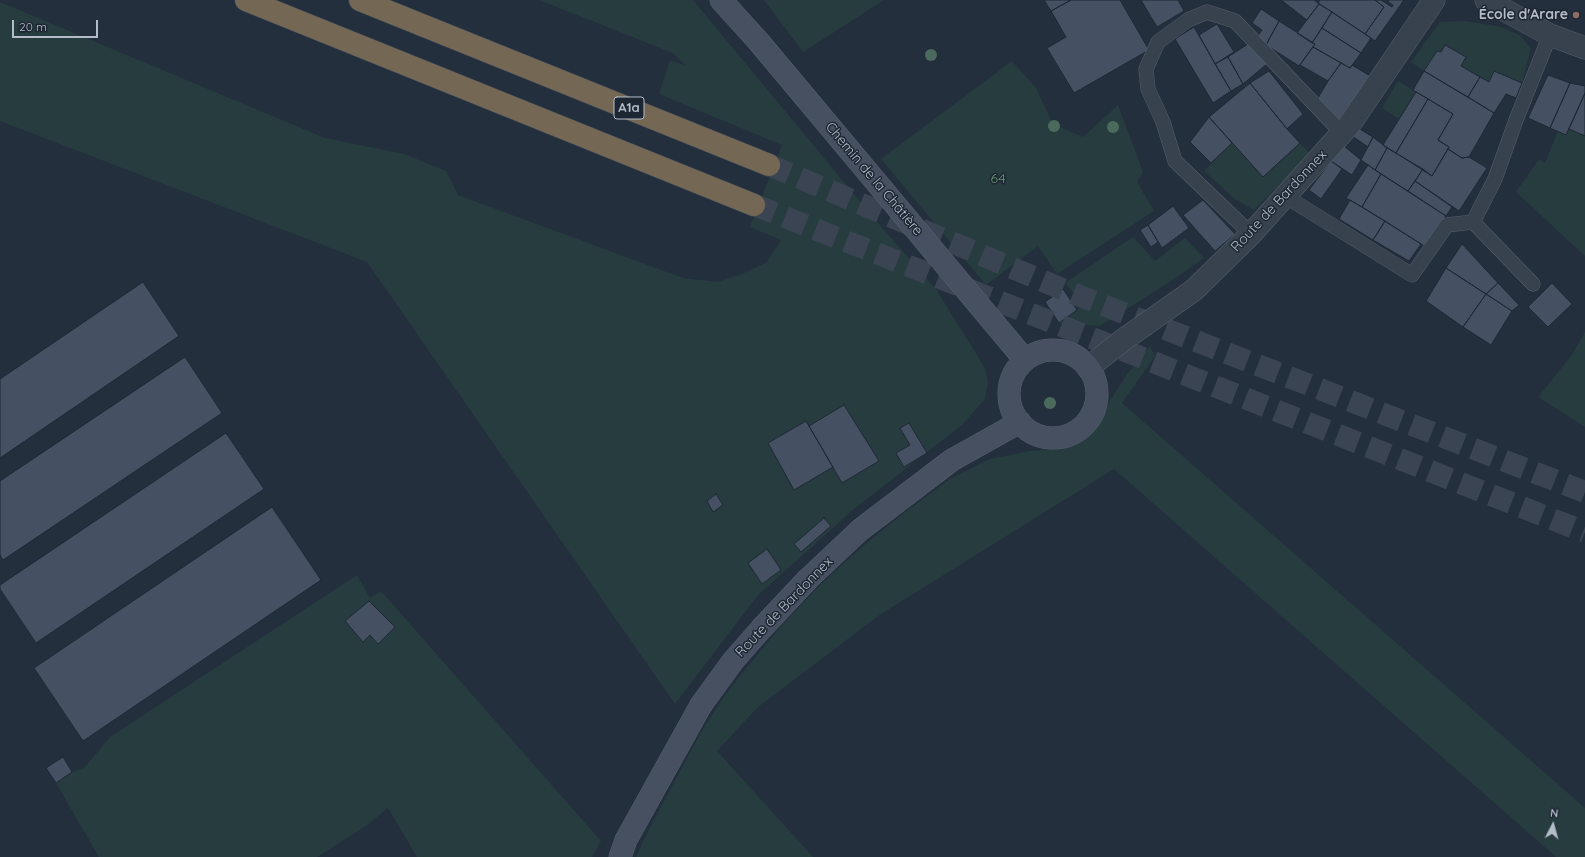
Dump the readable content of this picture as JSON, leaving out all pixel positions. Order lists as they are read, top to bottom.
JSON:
{
  "streets": {
    "highway": ["A1a"],
    "street": ["Chemin de la Châtière", "Route de Bardonnex"]
  },
  "crossings": [
    ["Chemin de la Châtière", "Route de Bardonnex"]
  ],
  "parks": ["64"],
  "places": ["École d'Arare"],
  "scale_bar": "20 m",
  "north": "top"
}
